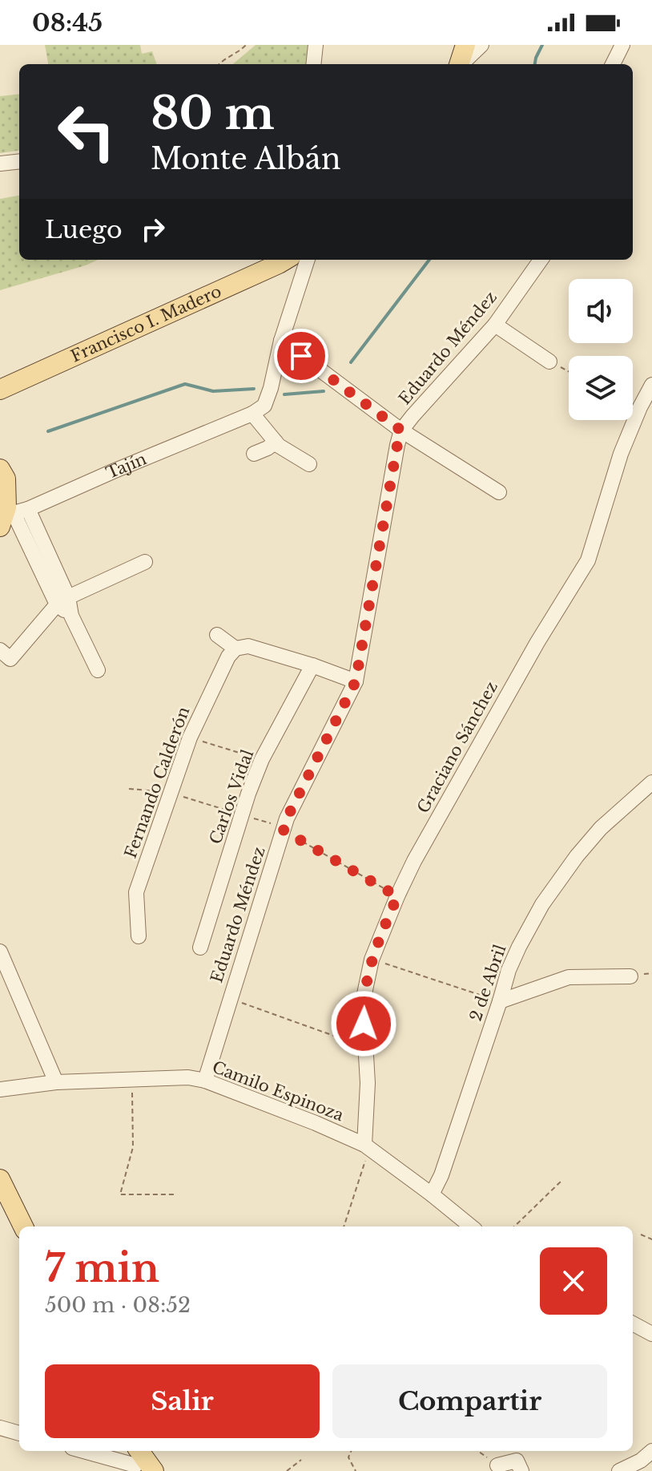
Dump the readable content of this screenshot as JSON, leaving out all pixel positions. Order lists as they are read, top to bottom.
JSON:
{
  "streets": {
    "main road": ["Francisco I. Madero"],
    "street": [
      "Eduardo Méndez",
      "Tajín",
      "Graciano Sánchez",
      "Fernando Calderón",
      "Carlos Vidal",
      "2 de Abril",
      "Camilo Espinoza"
    ]
  },
  "crossings": [
    ["Eduardo Méndez", "Camilo Espinoza"],
    ["Graciano Sánchez", "Camilo Espinoza"],
    ["2 de Abril", "Camilo Espinoza"]
  ],
  "page": {
    "status": "08:45",
    "turn": ["80 m", "Monte Albán"],
    "then": "Luego",
    "heading": ["7 min", "500 m · 08:52"],
    "buttons": ["Salir", "Compartir"]
  }
}
